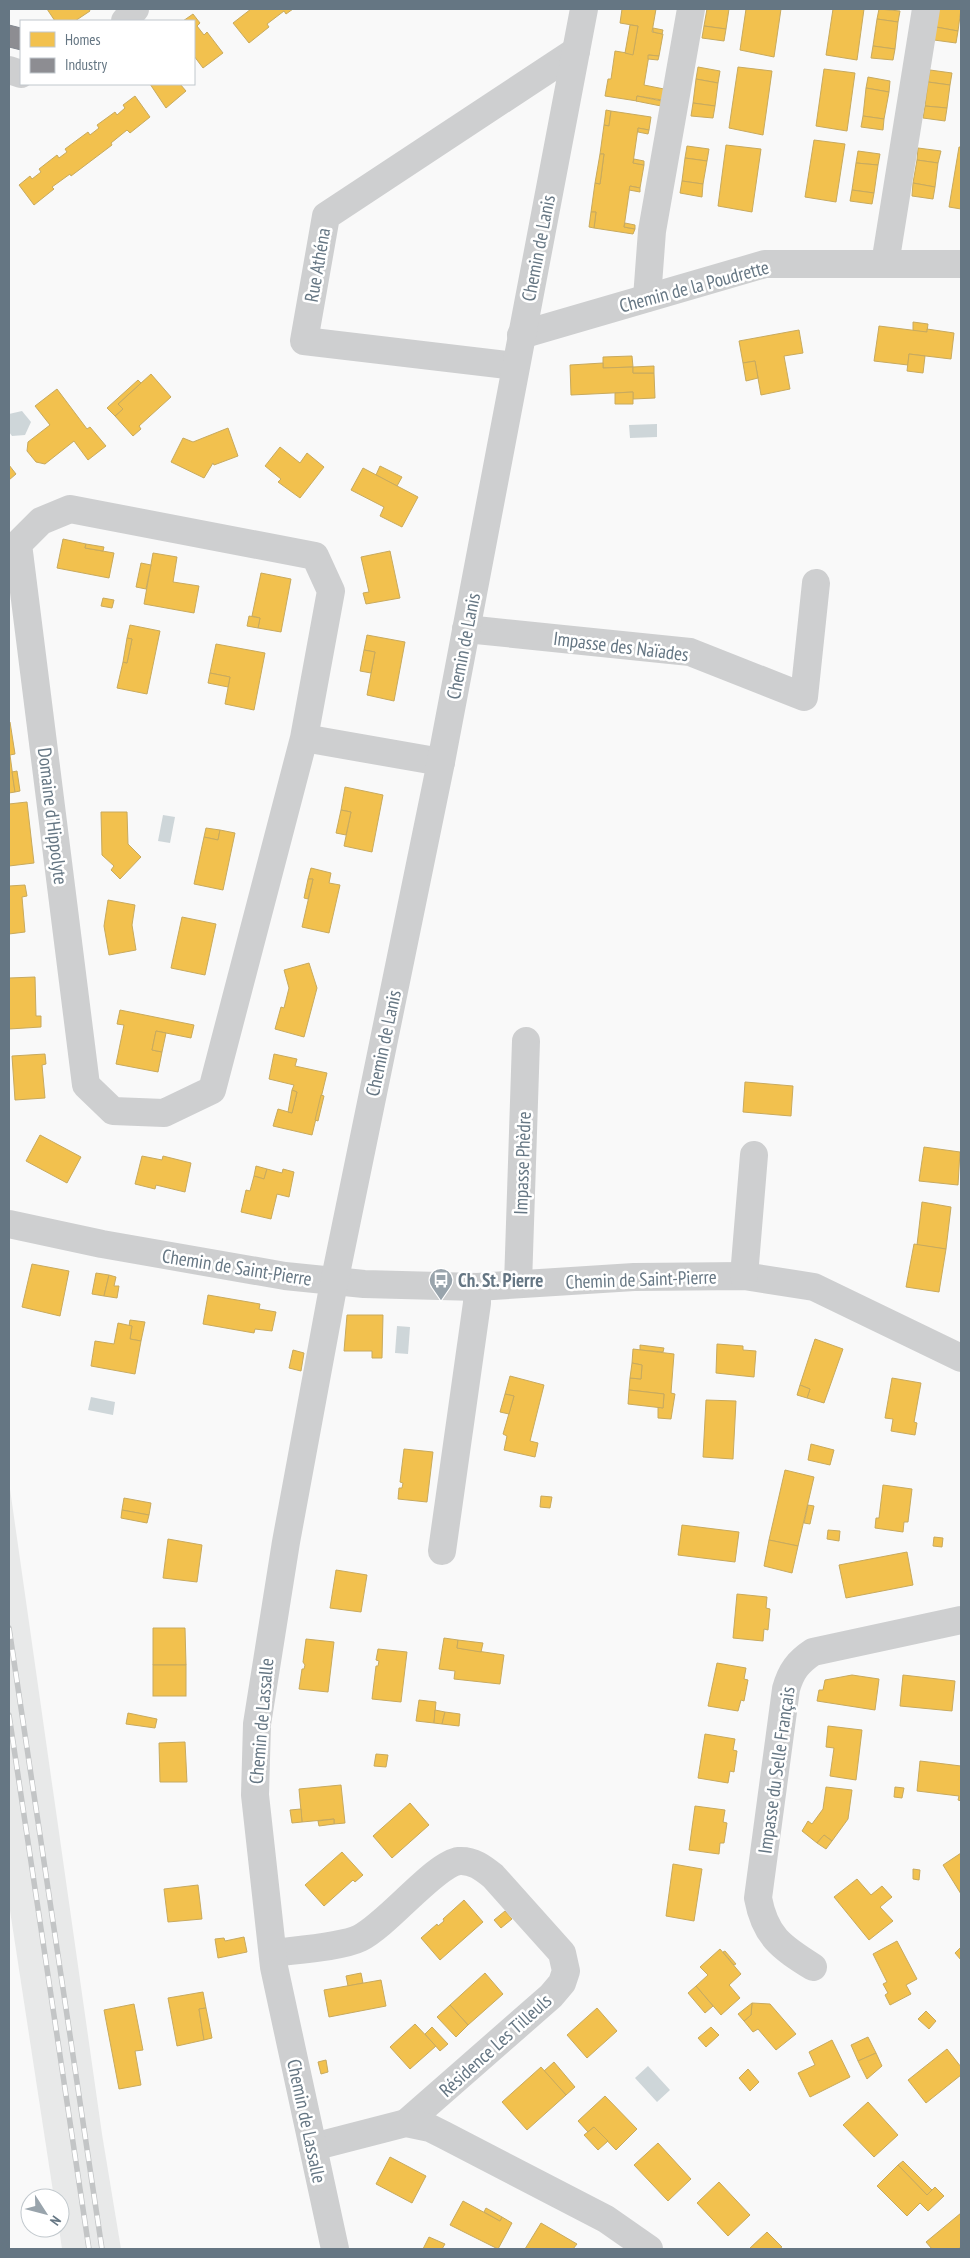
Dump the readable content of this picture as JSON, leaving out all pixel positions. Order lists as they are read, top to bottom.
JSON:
{
  "streets": {
    "street": [
      "Chemin de Lanis",
      "Rue Athéna",
      "Chemin de la Poudrette",
      "Impasse des Naïades",
      "Domaine d'Hippolyte",
      "Impasse Phèdre",
      "Chemin de Saint-Pierre",
      "Chemin de Lassalle",
      "Impasse du Selle Français",
      "Résidence Les Tilleuls"
    ]
  },
  "crossings": [
    ["Chemin de Lanis", "Rue Athéna"],
    ["Chemin de Lanis", "Chemin de la Poudrette"],
    ["Chemin de Lanis", "Impasse des Naïades"],
    ["Chemin de Lanis", "Chemin de Saint-Pierre"],
    ["Chemin de Lanis", "Chemin de Lassalle"],
    ["Impasse Phèdre", "Chemin de Saint-Pierre"],
    ["Chemin de Saint-Pierre", "Chemin de Lassalle"],
    ["Chemin de Lassalle", "Résidence Les Tilleuls"]
  ],
  "places": {
    "bus stop": ["Ch. St. Pierre"]
  },
  "legend": ["Homes", "Industry"],
  "north": "bottom right"
}
